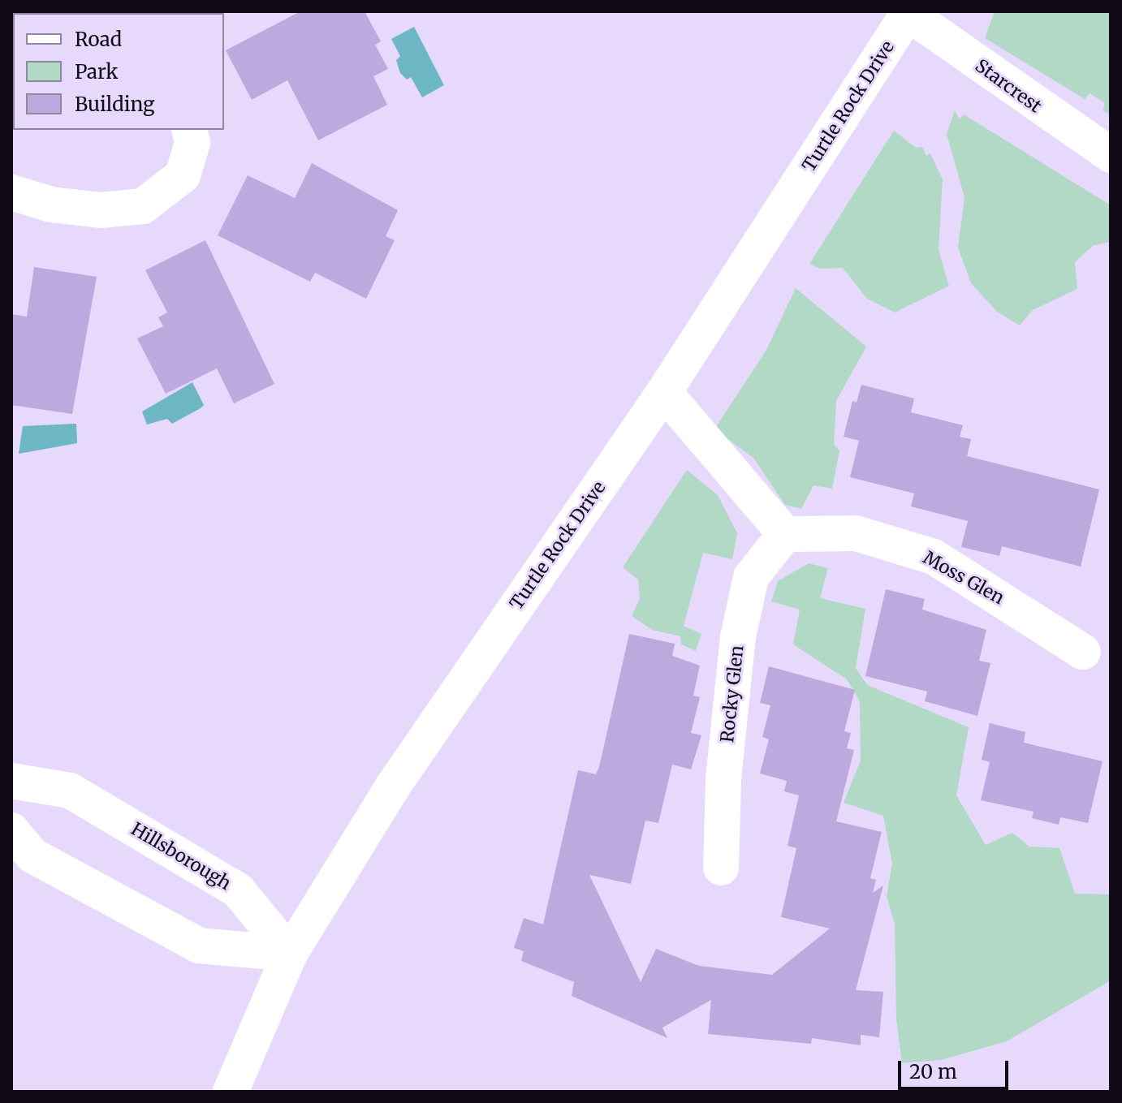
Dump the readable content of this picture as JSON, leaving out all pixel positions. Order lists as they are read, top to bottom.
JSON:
{
  "streets": {
    "street": [
      "Starcrest",
      "Turtle Rock Drive",
      "Moss Glen",
      "Rocky Glen",
      "Hillsborough"
    ]
  },
  "crossings": [
    ["Starcrest", "Turtle Rock Drive"],
    ["Turtle Rock Drive", "Hillsborough"],
    ["Moss Glen", "Rocky Glen"]
  ],
  "legend": ["Road", "Park", "Building"],
  "scale_bar": "20 m"
}
